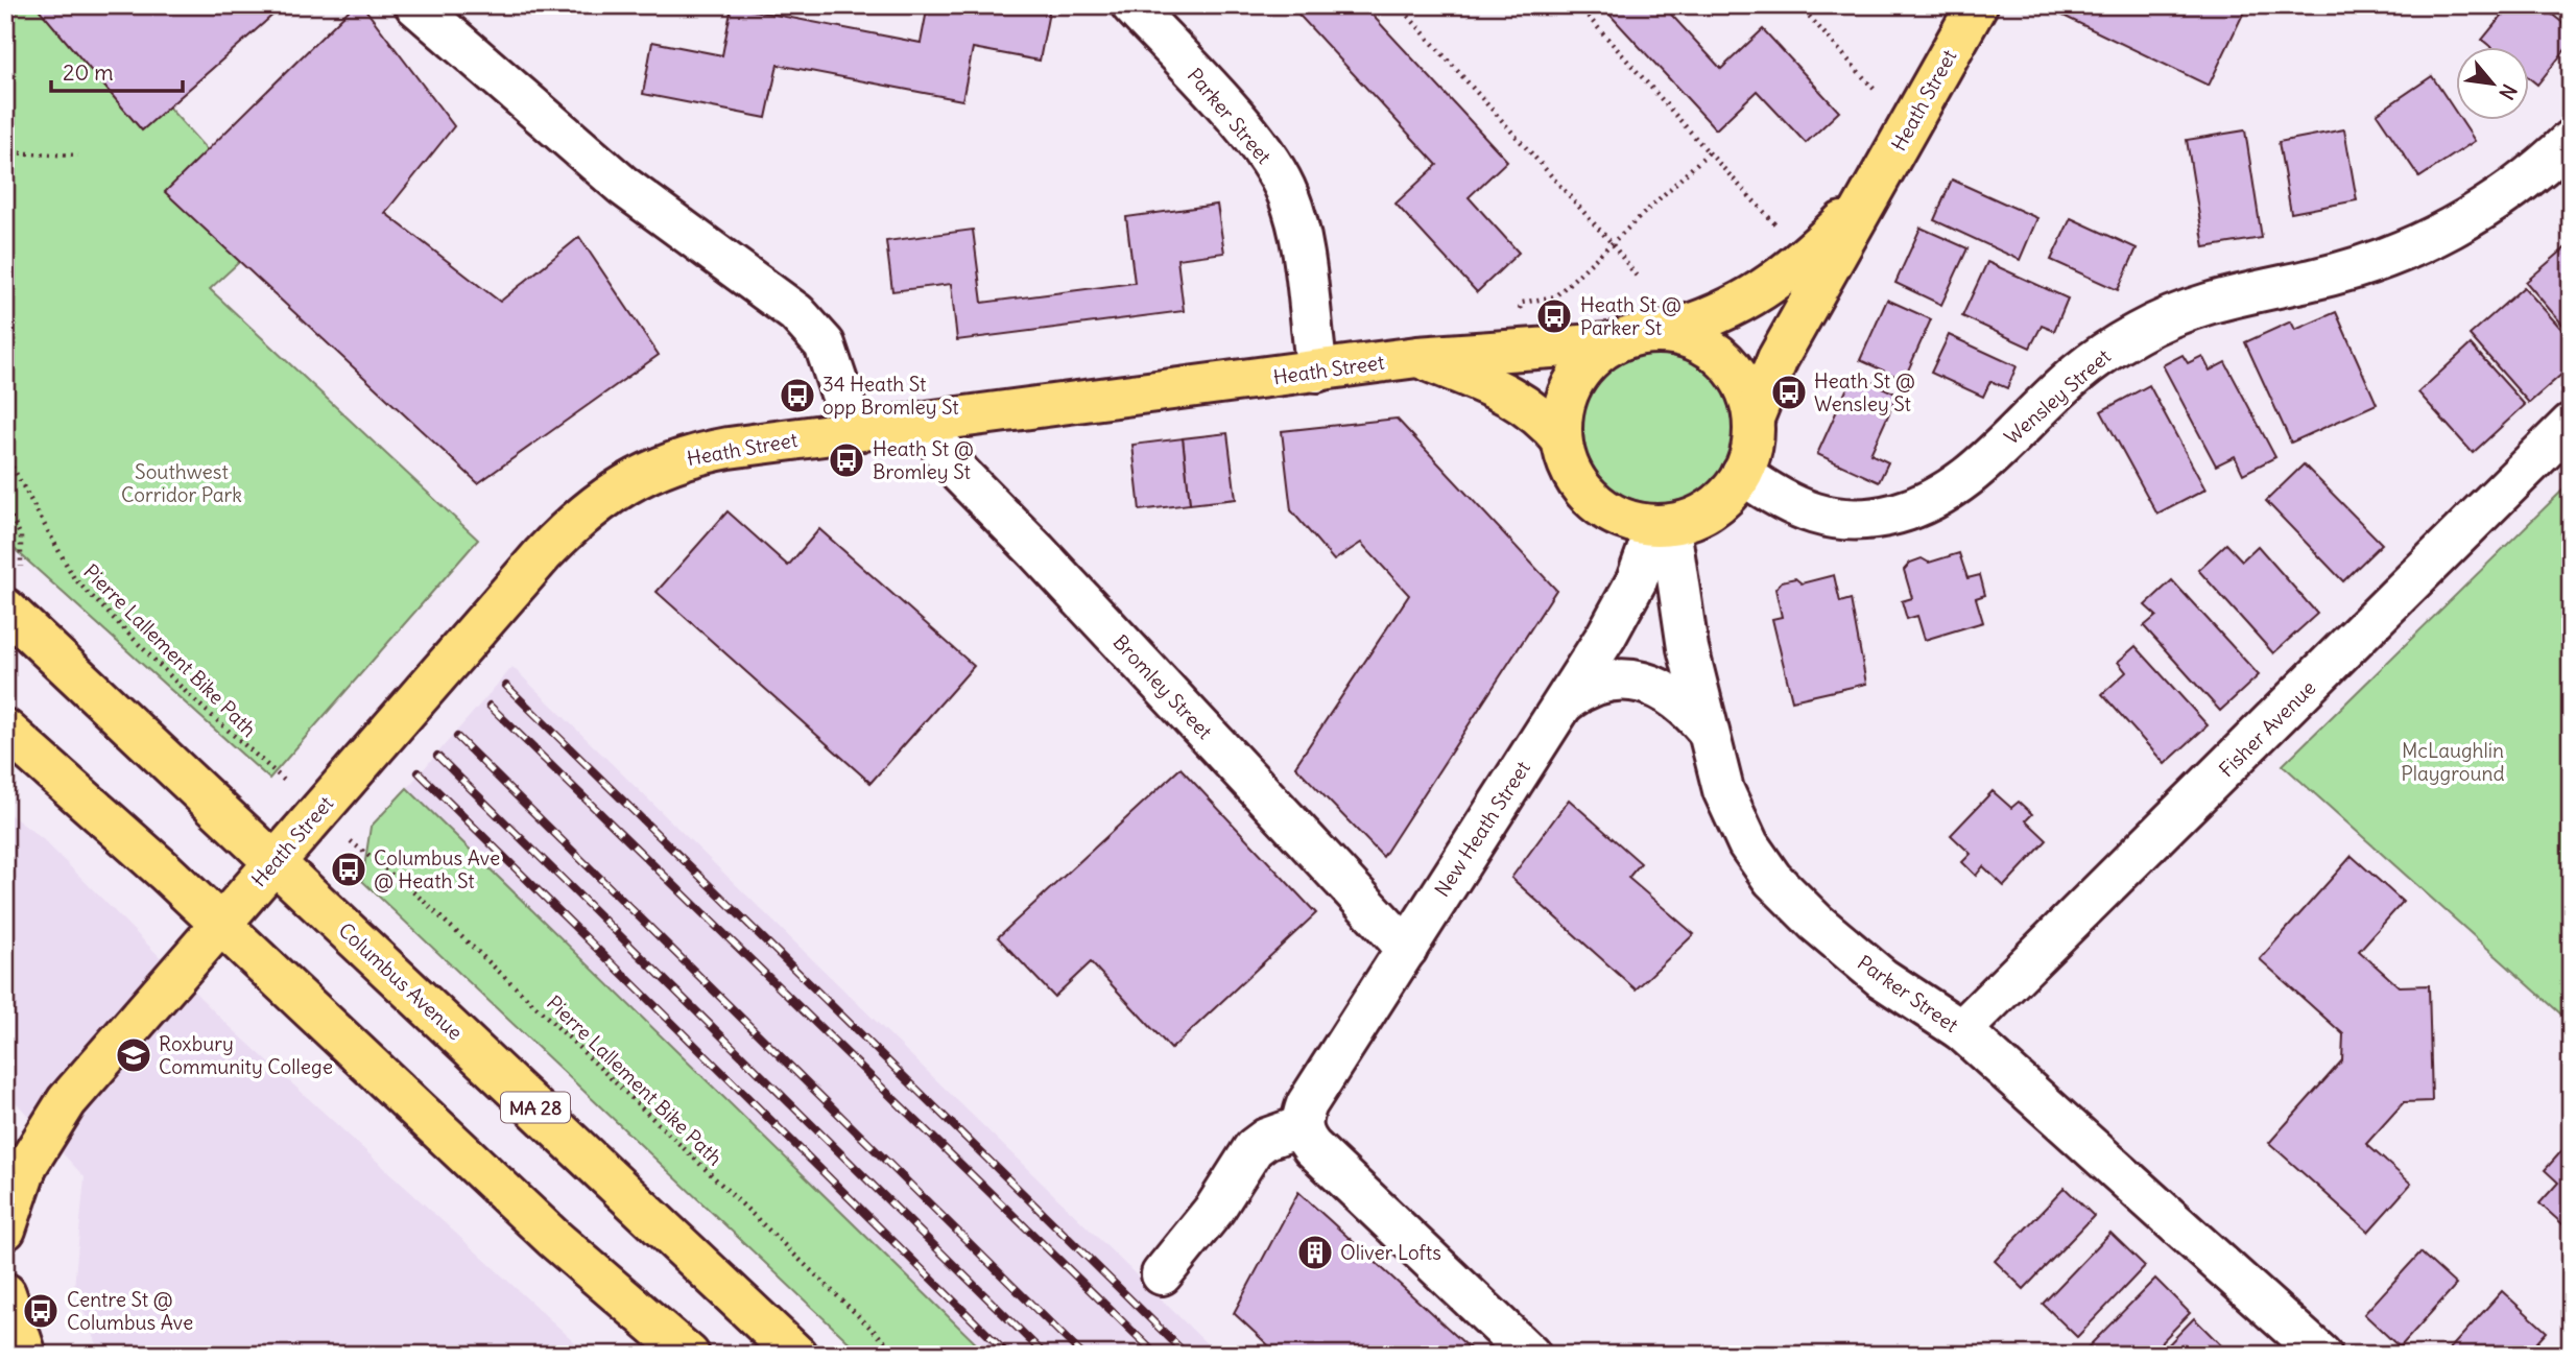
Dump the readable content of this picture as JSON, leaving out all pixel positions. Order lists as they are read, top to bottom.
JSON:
{
  "streets": {
    "main road": ["Heath Street", "Columbus Avenue", "MA 28"],
    "street": [
      "Parker Street",
      "Wensley Street",
      "Bromley Street",
      "Fisher Avenue",
      "New Heath Street"
    ],
    "path": ["Pierre Lallement Bike Path"]
  },
  "crossings": [
    ["Heath Street", "Parker Street"],
    ["Heath Street", "Wensley Street"],
    ["Heath Street", "Bromley Street"],
    ["Heath Street", "New Heath Street"],
    ["Heath Street", "Columbus Avenue"],
    ["Parker Street", "Wensley Street"],
    ["Parker Street", "Fisher Avenue"],
    ["Parker Street", "New Heath Street"],
    ["Wensley Street", "New Heath Street"],
    ["Bromley Street", "New Heath Street"]
  ],
  "parks": ["Southwest Corridor Park", "McLaughlin Playground"],
  "places": {
    "bus stop": [
      "Heath St @ Parker St",
      "Heath St @ Wensley St",
      "34 Heath St opp Bromley St",
      "Heath St @ Bromley St",
      "Columbus Ave @ Heath St",
      "Centre St @ Columbus Ave"
    ],
    "school or university": ["Roxbury Community College"],
    "building": ["Oliver Lofts"]
  },
  "scale_bar": "20 m",
  "north": "bottom right"
}
